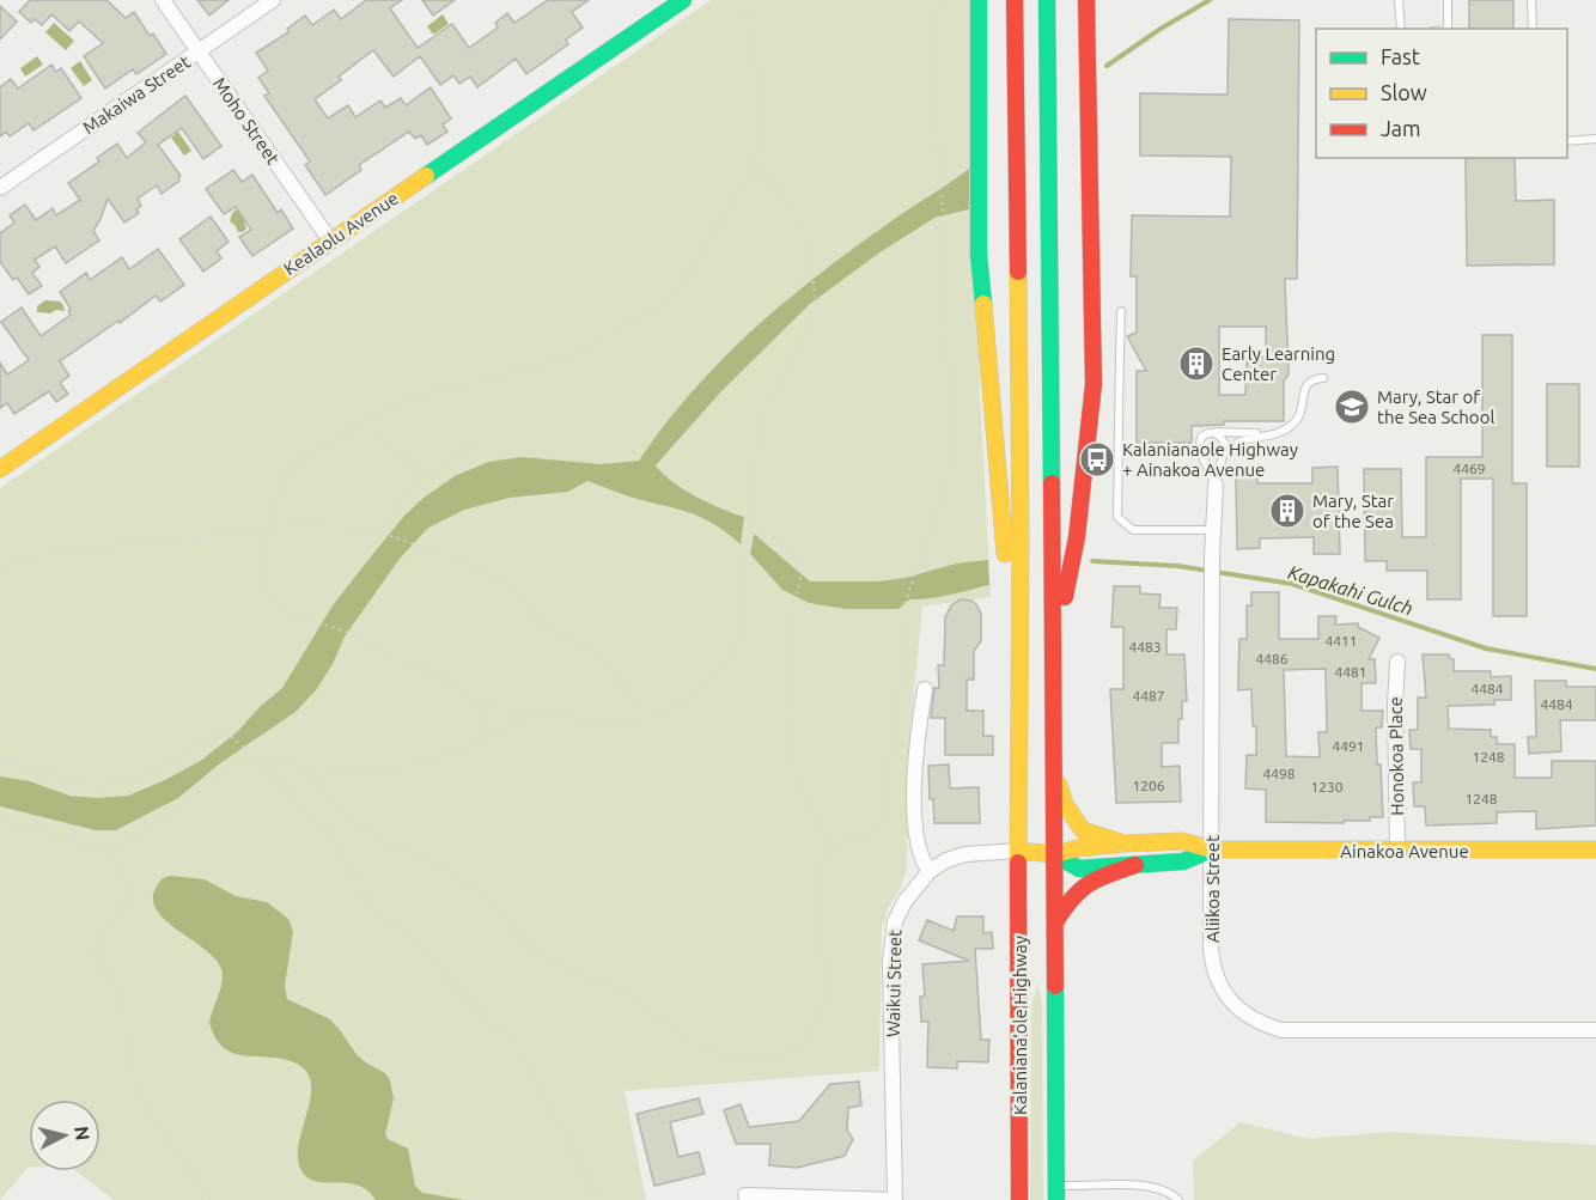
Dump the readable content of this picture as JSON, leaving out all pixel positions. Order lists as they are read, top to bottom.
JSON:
{
  "streets": {
    "main road": ["Kealaolu Avenue", "Ainakoa Avenue", "Kalaniana’ole Highway"],
    "street": [
      "Makaiwa Street",
      "Moho Street",
      "Honokoa Place",
      "Aliikoa Street",
      "Waikui Street"
    ]
  },
  "crossings": [
    ["Makaiwa Street", "Moho Street"],
    ["Moho Street", "Kealaolu Avenue"],
    ["Honokoa Place", "Ainakoa Avenue"],
    ["Ainakoa Avenue", "Aliikoa Street"],
    ["Ainakoa Avenue", "Waikui Street"],
    ["Ainakoa Avenue", "Kalaniana’ole Highway"],
    ["Waikui Street", "Kalaniana’ole Highway"]
  ],
  "water": ["Kapakahi Gulch"],
  "places": {
    "building": ["Early Learning Center", "Mary, Star of the Sea"],
    "school or university": ["Mary, Star of the Sea School"],
    "bus stop": ["Kalanianaole Highway + Ainakoa Avenue"]
  },
  "house_numbers": [
    "4469",
    "4411",
    "4483",
    "4486",
    "4481",
    "4484",
    "4487",
    "4484",
    "4491",
    "1248",
    "4498",
    "1206",
    "1230",
    "1248"
  ],
  "legend": ["Fast", "Slow", "Jam"],
  "north": "right"
}
